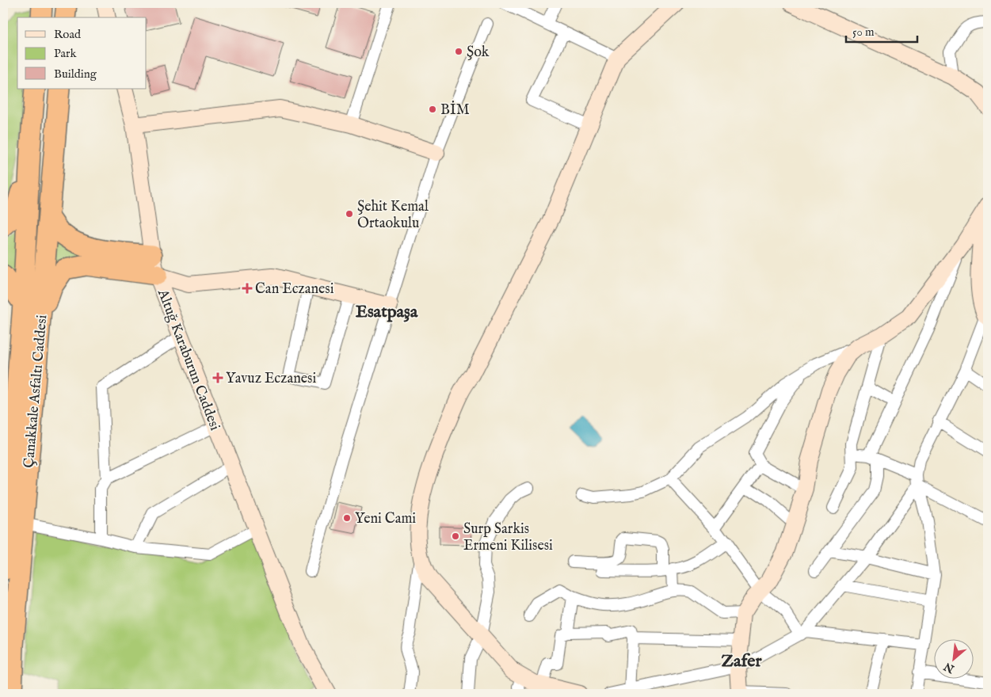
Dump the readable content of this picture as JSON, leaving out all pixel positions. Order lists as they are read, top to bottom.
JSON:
{
  "streets": {
    "highway": ["Çanakkale Asfaltı Caddesi"],
    "street": ["Altuğ Karaburun Caddesi"]
  },
  "districts": ["Esatpaşa", "Zafer"],
  "places": {
    "other": [
      "Şok",
      "BİM",
      "Şehit Kemal Ortaokulu",
      "Yeni Cami",
      "Surp Sarkis Ermeni Kilisesi"
    ],
    "health": ["Can Eczanesi", "Yavuz Eczanesi"]
  },
  "legend": ["Road", "Park", "Building"],
  "scale_bar": "50 m",
  "north": "bottom left"
}
